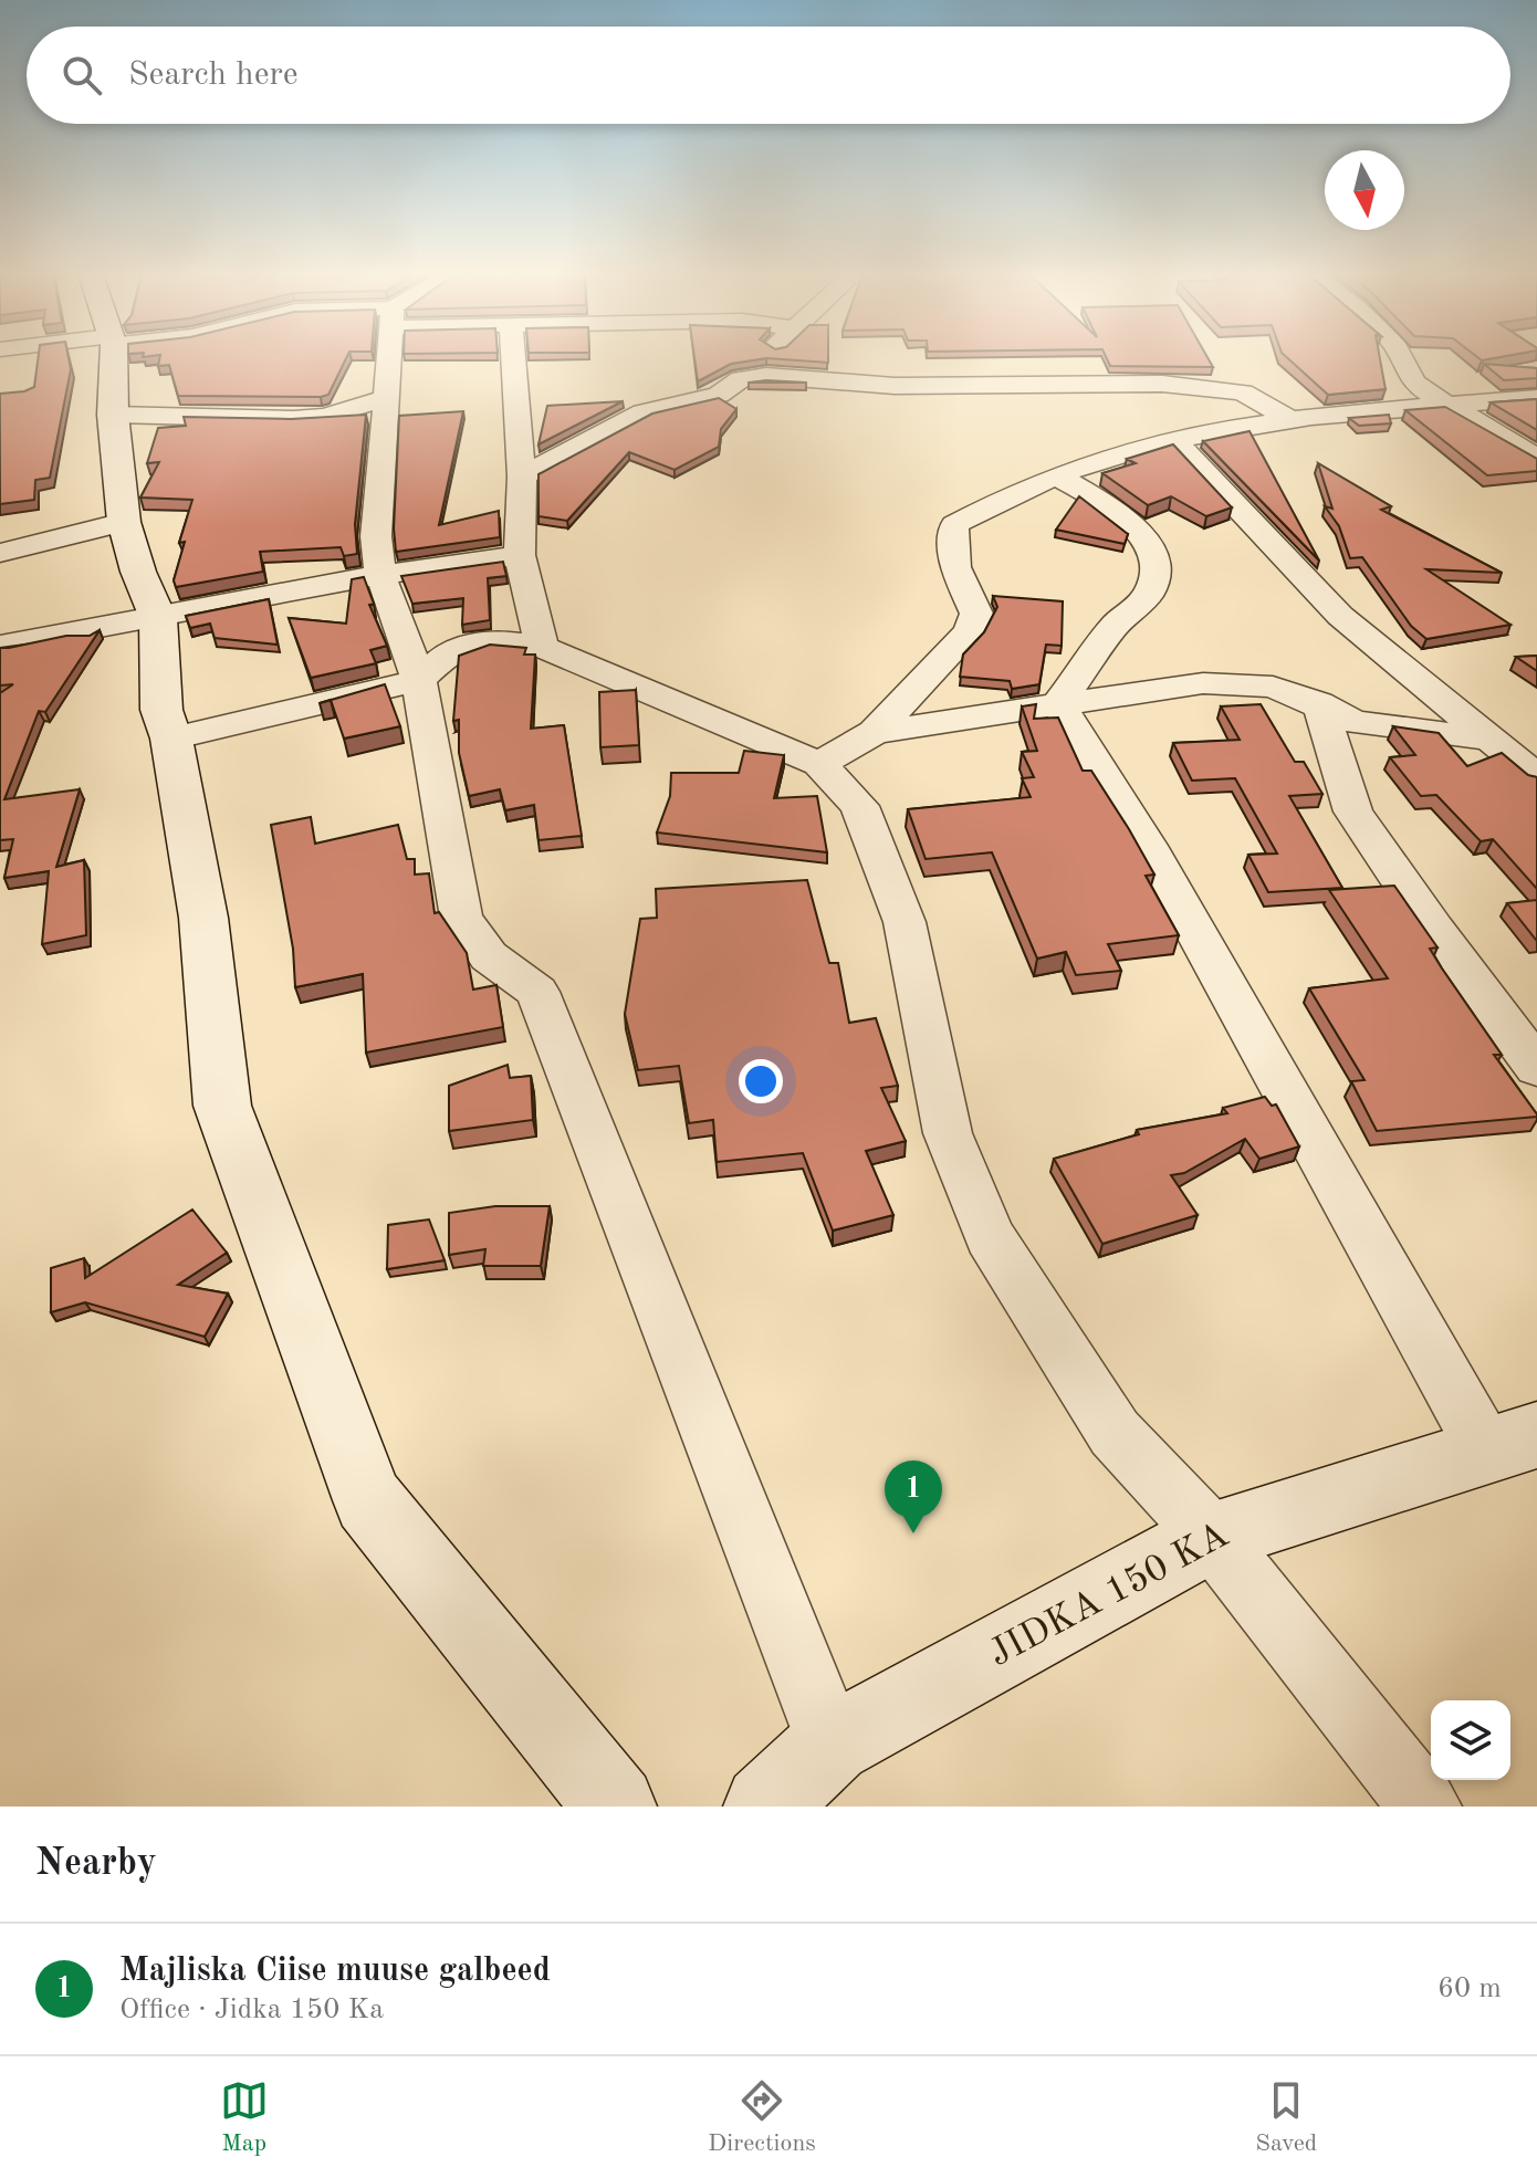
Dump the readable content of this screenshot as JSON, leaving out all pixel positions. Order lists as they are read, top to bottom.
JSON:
{
  "streets": {
    "street": ["JIDKA 150 KA"]
  },
  "north": "bottom",
  "page": {
    "search": "Search here",
    "pins": "1",
    "heading": "Nearby",
    "list": [
      {
        "mark": "1",
        "name": "Majliska Ciise muuse galbeed",
        "note": "Office · Jidka 150 Ka",
        "value": "60 m"
      }
    ],
    "nav": ["Map", "Directions", "Saved"]
  }
}
